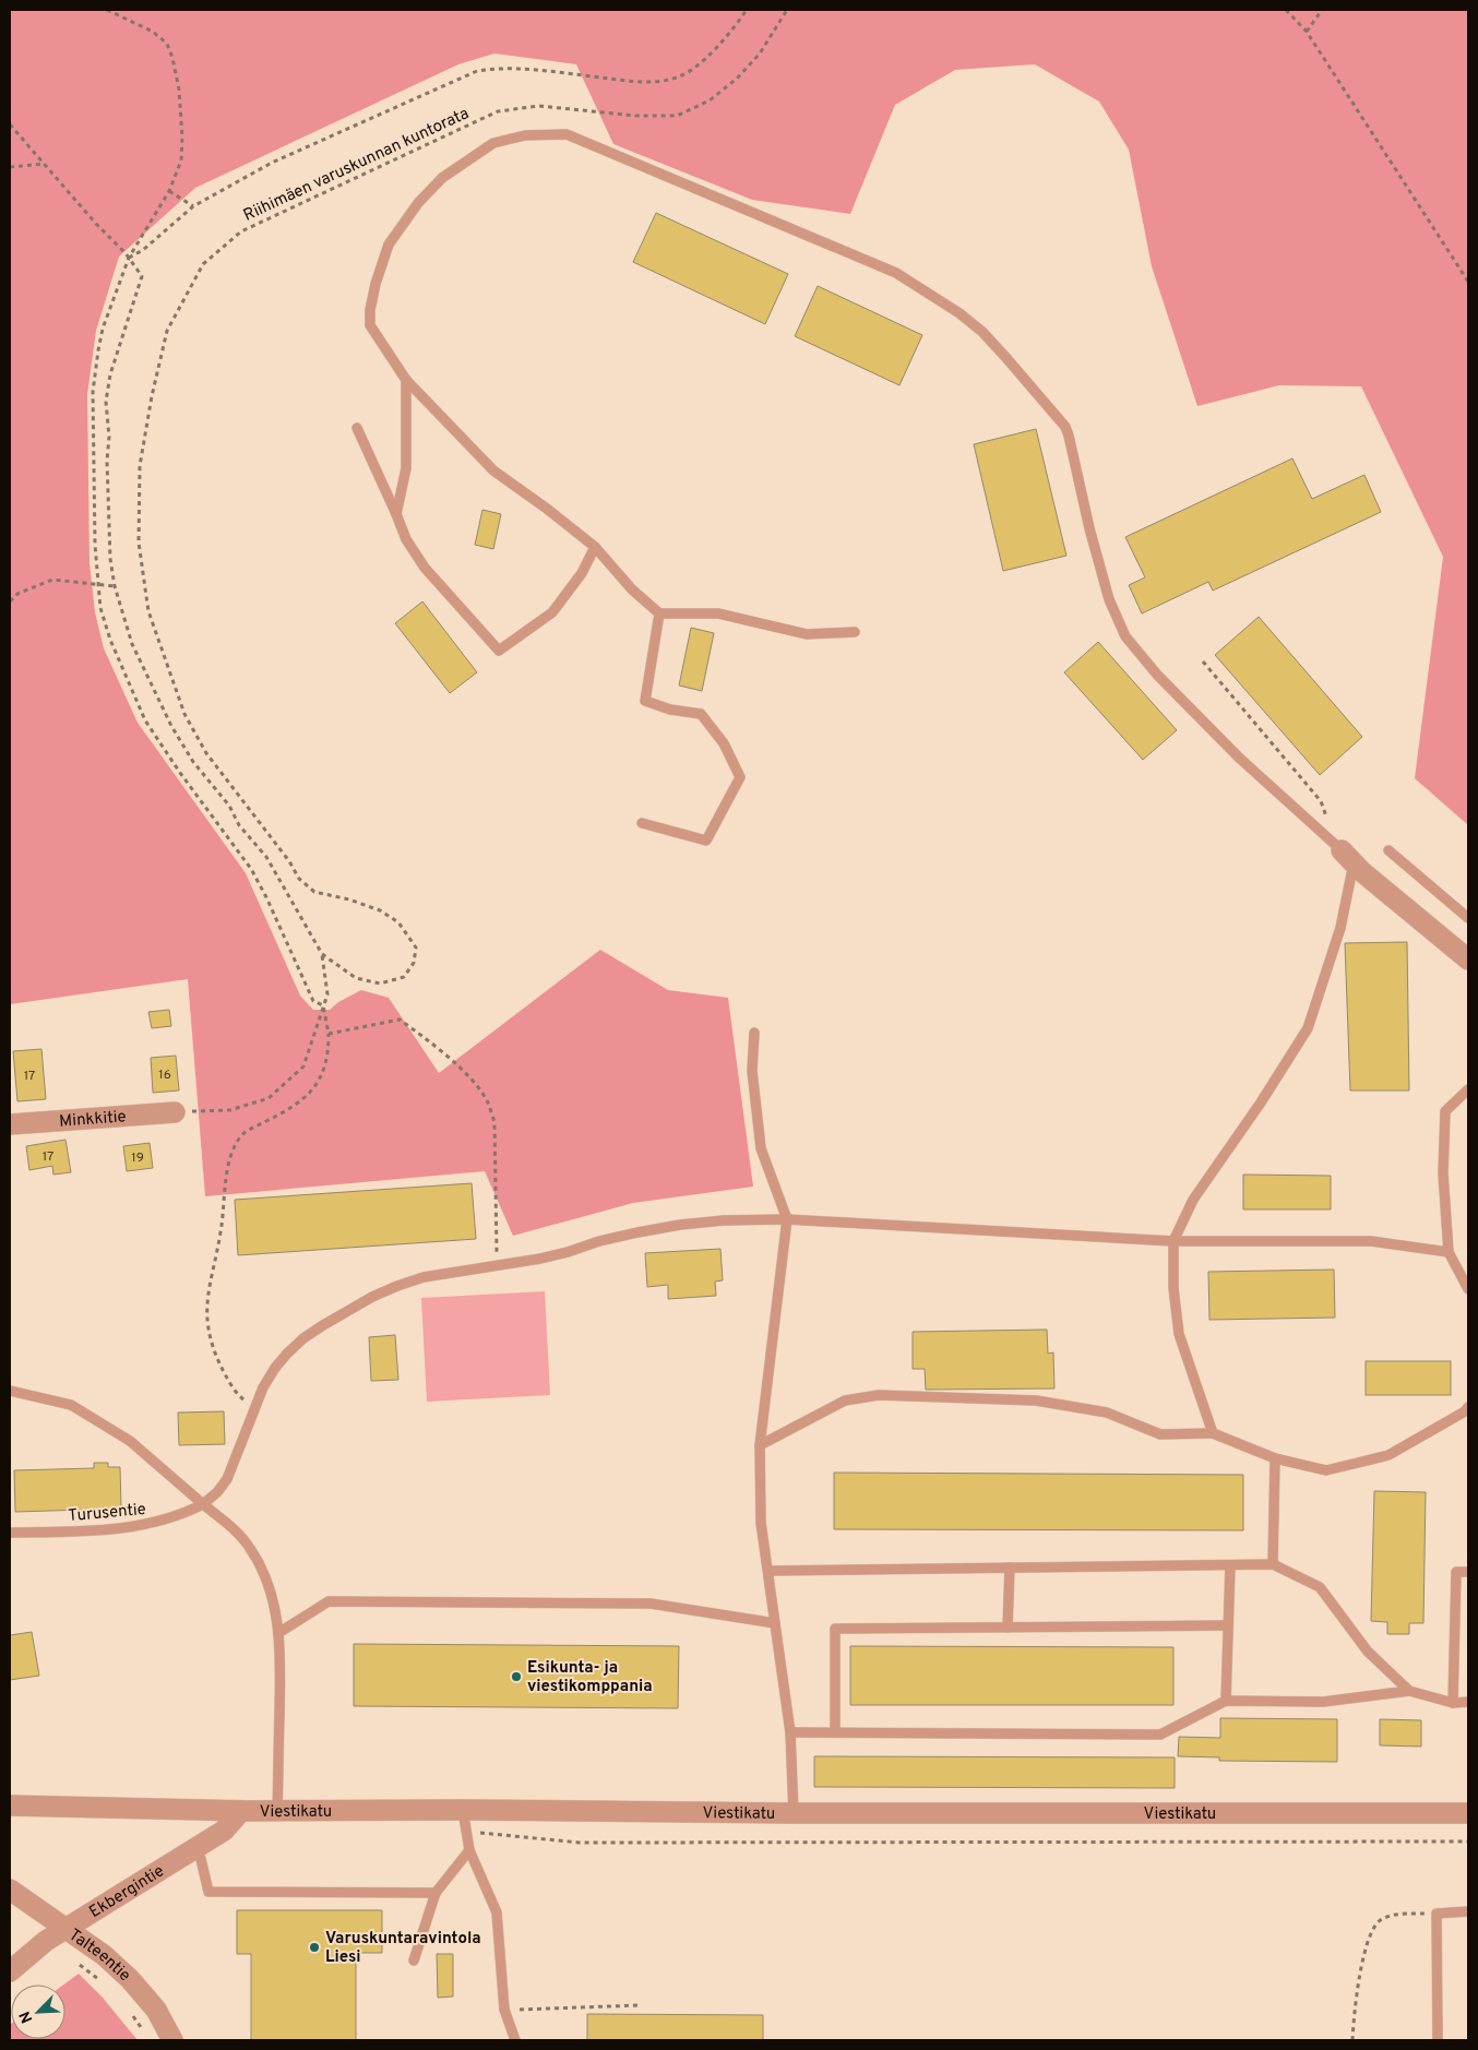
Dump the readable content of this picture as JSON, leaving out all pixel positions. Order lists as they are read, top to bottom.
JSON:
{
  "streets": {
    "street": [
      "Minkkitie",
      "Viestikatu",
      "Ekbergintie",
      "Talteentie"
    ],
    "lane": ["Turusentie"],
    "path": ["Riihimäen varuskunnan kuntorata"]
  },
  "crossings": [
    ["Viestikatu", "Ekbergintie"],
    ["Ekbergintie", "Talteentie"]
  ],
  "places": ["Esikunta- ja viestikomppania", "Varuskuntaravintola Liesi"],
  "house_numbers": [
    "16",
    "17",
    "17",
    "19"
  ],
  "north": "bottom left"
}
